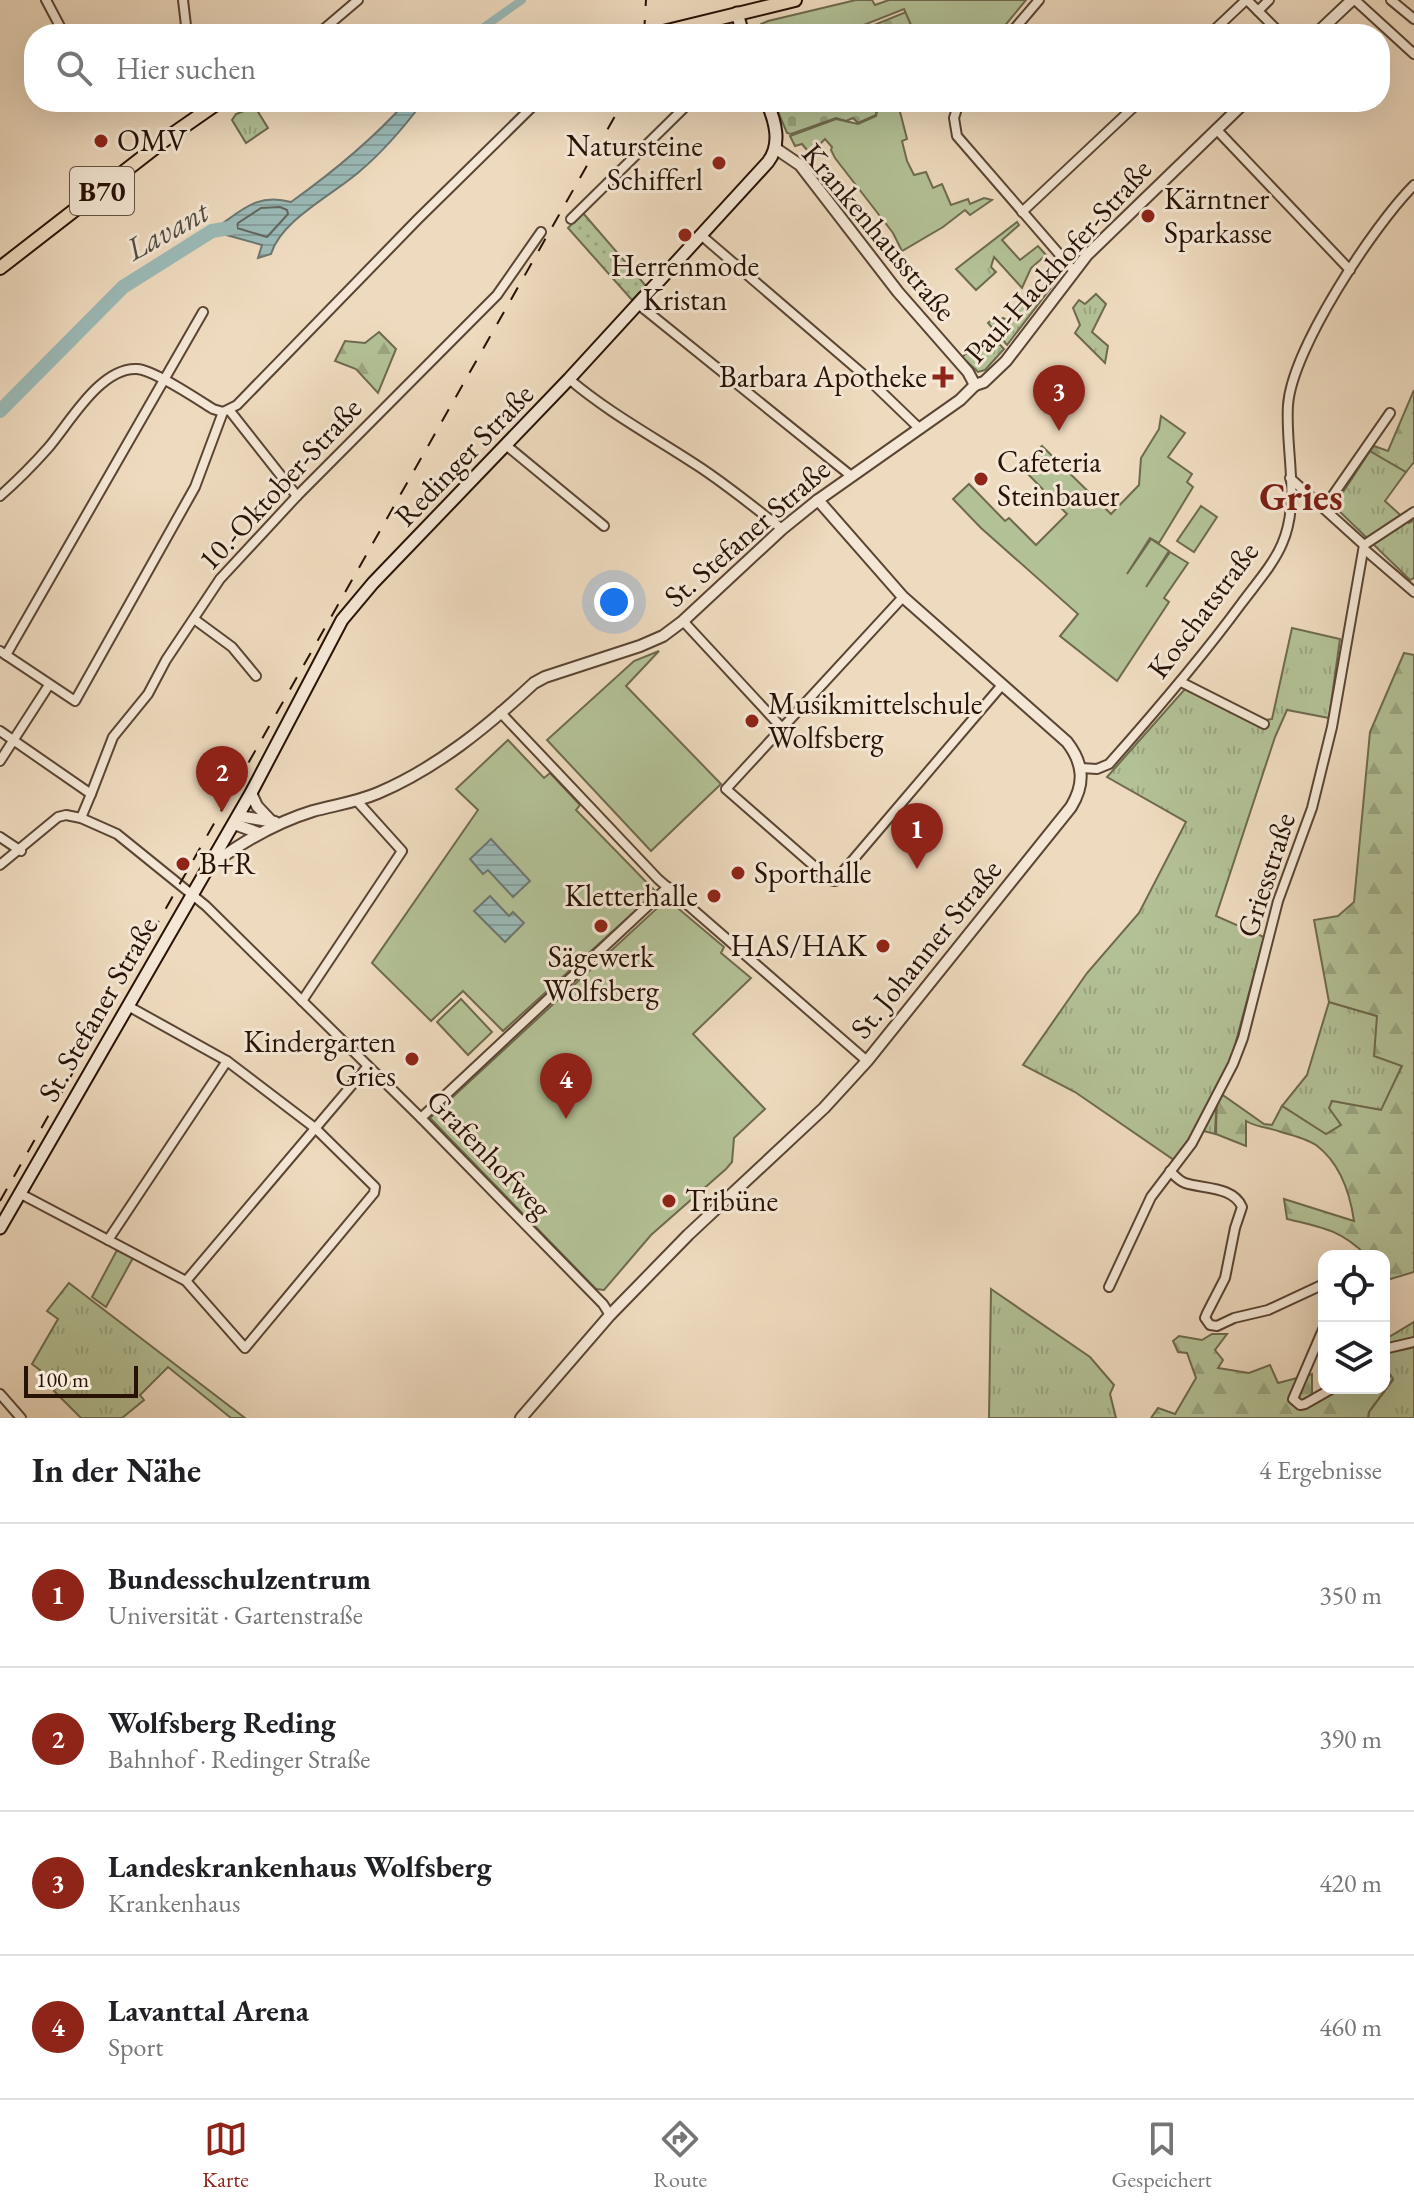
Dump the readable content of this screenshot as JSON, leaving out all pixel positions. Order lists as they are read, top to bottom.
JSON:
{
  "streets": {
    "main road": ["B70", "Redinger Straße", "St. Stefaner Straße"],
    "street": [
      "Krankenhausstraße",
      "Paul-Hackhofer-Straße",
      "10.-Oktober-Straße",
      "Koschatstraße",
      "Griesstraße",
      "St. Johanner Straße",
      "Grafenhofweg"
    ]
  },
  "crossings": [
    ["Krankenhausstraße", "Paul-Hackhofer-Straße"],
    ["Krankenhausstraße", "Redinger Straße"],
    ["Krankenhausstraße", "St. Stefaner Straße"],
    ["Paul-Hackhofer-Straße", "St. Stefaner Straße"],
    ["Redinger Straße", "St. Stefaner Straße"],
    ["10.-Oktober-Straße", "Grafenhofweg"],
    ["St. Stefaner Straße", "Grafenhofweg"],
    ["Koschatstraße", "St. Johanner Straße"],
    ["St. Johanner Straße", "Grafenhofweg"]
  ],
  "districts": ["Gries"],
  "water": ["Lavant"],
  "places": {
    "other": [
      "OMV",
      "Natursteine Schifferl",
      "Kärntner Sparkasse",
      "Herrenmode Kristan",
      "Cafeteria Steinbauer",
      "Musikmittelschule Wolfsberg",
      "B+R",
      "Sporthalle",
      "Kletterhalle",
      "Sägewerk Wolfsberg",
      "HAS/HAK",
      "Kindergarten Gries",
      "Tribüne"
    ],
    "health": ["Barbara Apotheke"]
  },
  "scale_bar": "100 m",
  "page": {
    "search": "Hier suchen",
    "pins": [
      "3",
      "2",
      "1",
      "4"
    ],
    "scale": "100 m",
    "heading": ["In der Nähe", "4 Ergebnisse"],
    "list": [
      {
        "mark": "1",
        "name": "Bundesschulzentrum",
        "note": "Universität · Gartenstraße",
        "value": "350 m"
      },
      {
        "mark": "2",
        "name": "Wolfsberg Reding",
        "note": "Bahnhof · Redinger Straße",
        "value": "390 m"
      },
      {
        "mark": "3",
        "name": "Landeskrankenhaus Wolfsberg",
        "note": "Krankenhaus",
        "value": "420 m"
      },
      {
        "mark": "4",
        "name": "Lavanttal Arena",
        "note": "Sport",
        "value": "460 m"
      }
    ],
    "nav": ["Karte", "Route", "Gespeichert"]
  }
}
